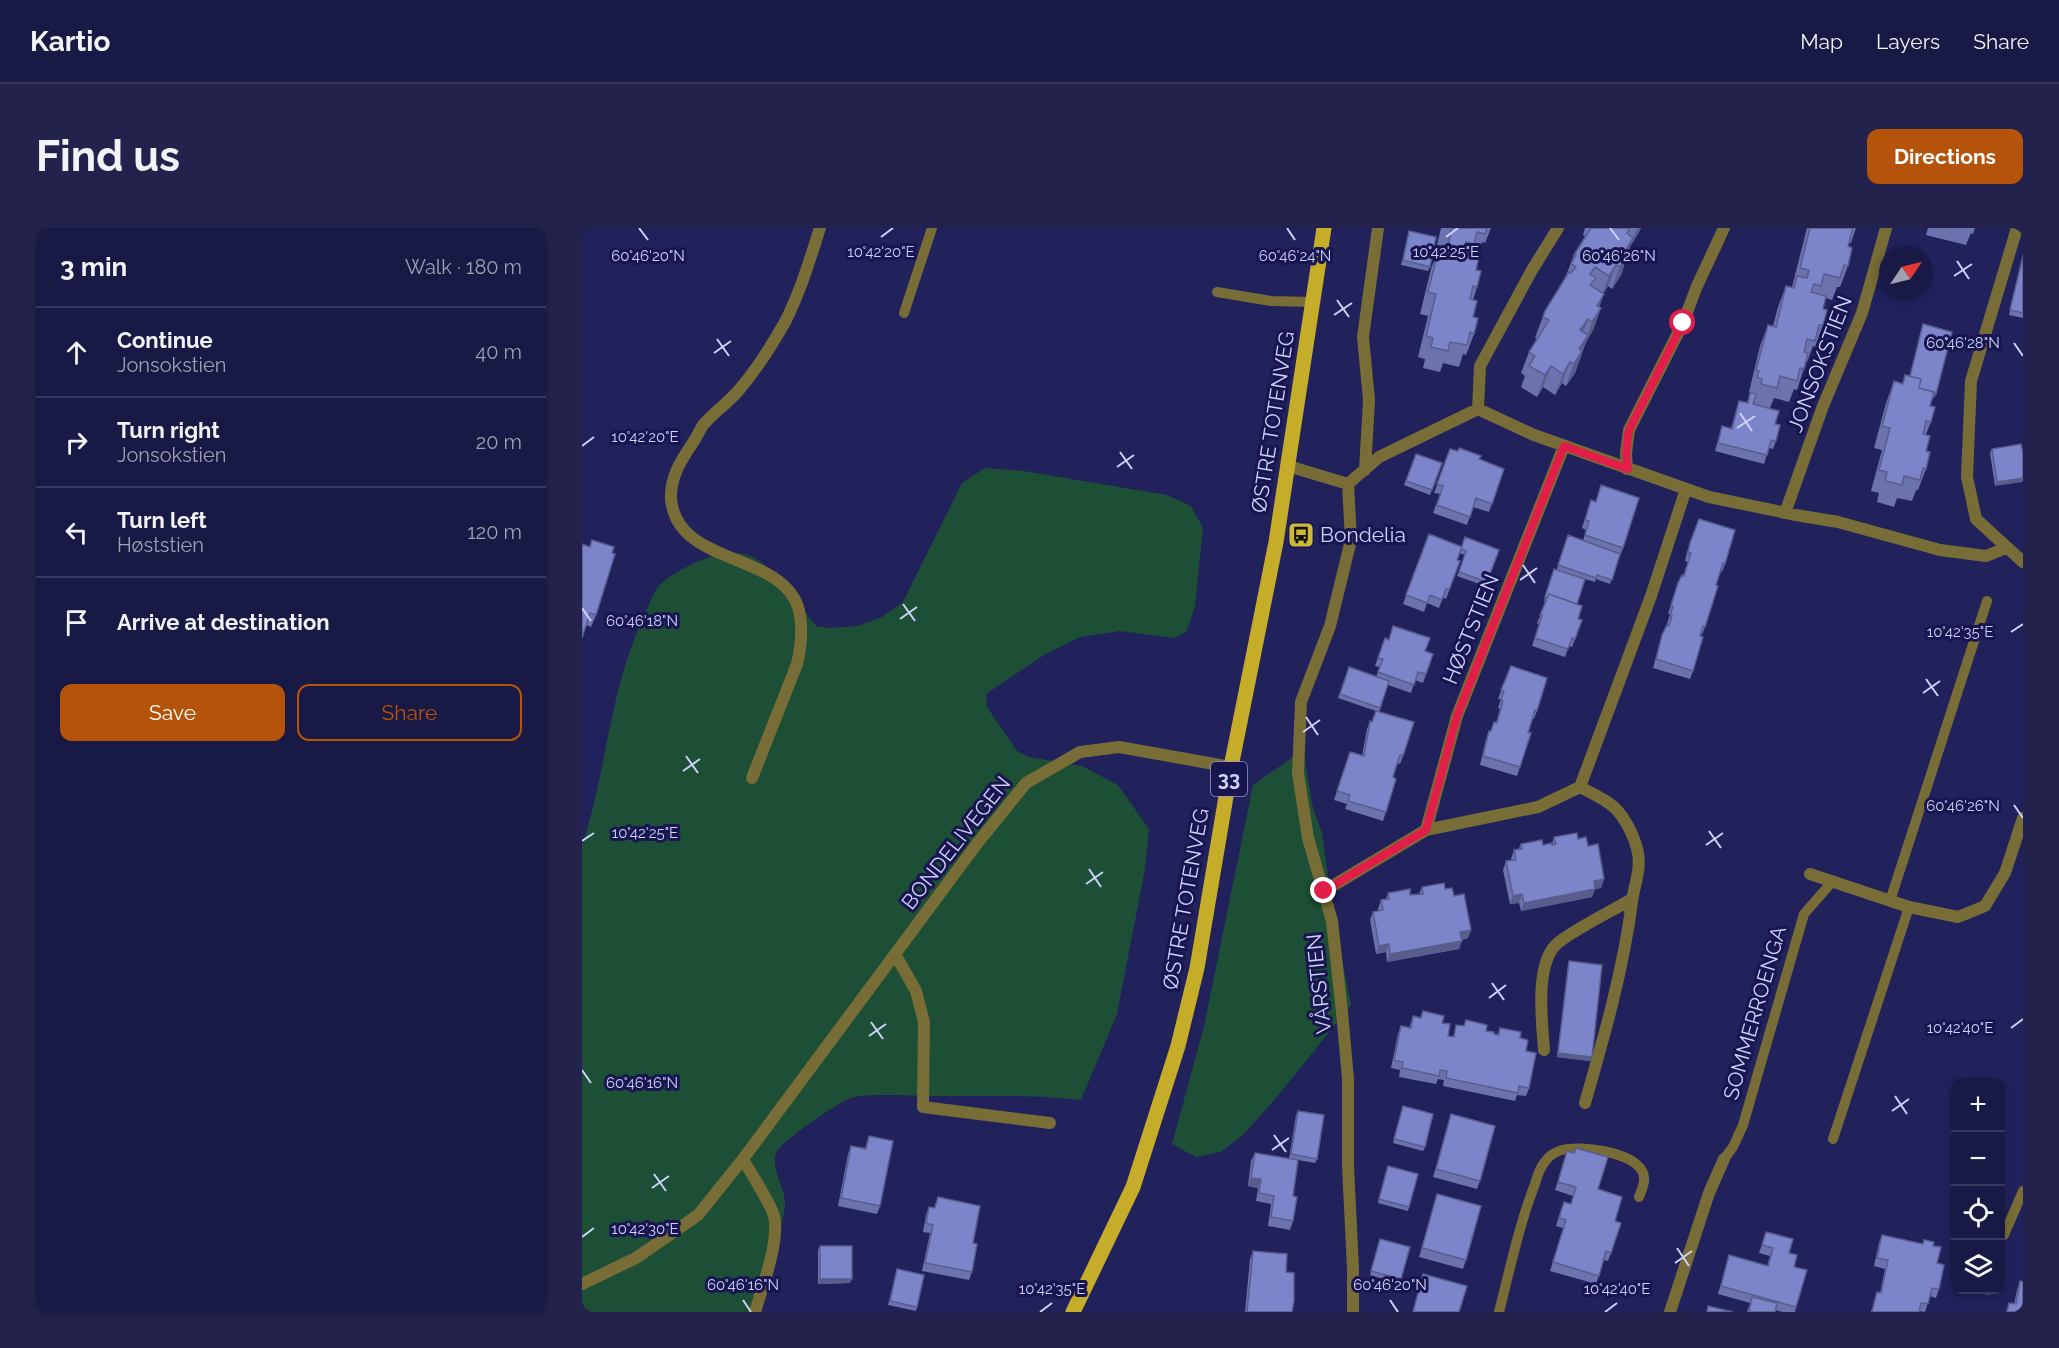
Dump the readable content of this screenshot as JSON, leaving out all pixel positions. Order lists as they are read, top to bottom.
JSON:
{
  "streets": {
    "main road": ["ØSTRE TOTENVEG", "33"],
    "street": [
      "JONSOKSTIEN",
      "HØSTSTIEN",
      "BONDELIVEGEN",
      "VÅRSTIEN"
    ],
    "lane": ["SOMMERROENGA"]
  },
  "crossings": [
    ["ØSTRE TOTENVEG", "BONDELIVEGEN"]
  ],
  "places": {
    "bus stop": ["Bondelia"]
  },
  "north": "top right",
  "page": {
    "header": "Kartio",
    "nav": ["Map", "Layers", "Share"],
    "buttons": [
      "Directions",
      ["Save", "Share"]
    ],
    "title": "Find us",
    "heading": ["3 min", "Walk · 180 m"],
    "list": [
      ["Continue", "Jonsokstien", "40 m"],
      ["Turn right", "Jonsokstien", "20 m"],
      ["Turn left", "Høststien", "120 m"],
      "Arrive at destination"
    ],
    "map_buttons": ["+", "−"]
  },
  "coordinates": [
    "10°42'25\"E",
    "10°42'20\"E",
    "60°46'20\"N",
    "60°46'24\"N",
    "60°46'26\"N",
    "60°46'28\"N",
    "60°46'18\"N",
    "10°42'35\"E",
    "10°42'40\"E",
    "60°46'16\"N",
    "10°42'30\"E"
  ]
}
